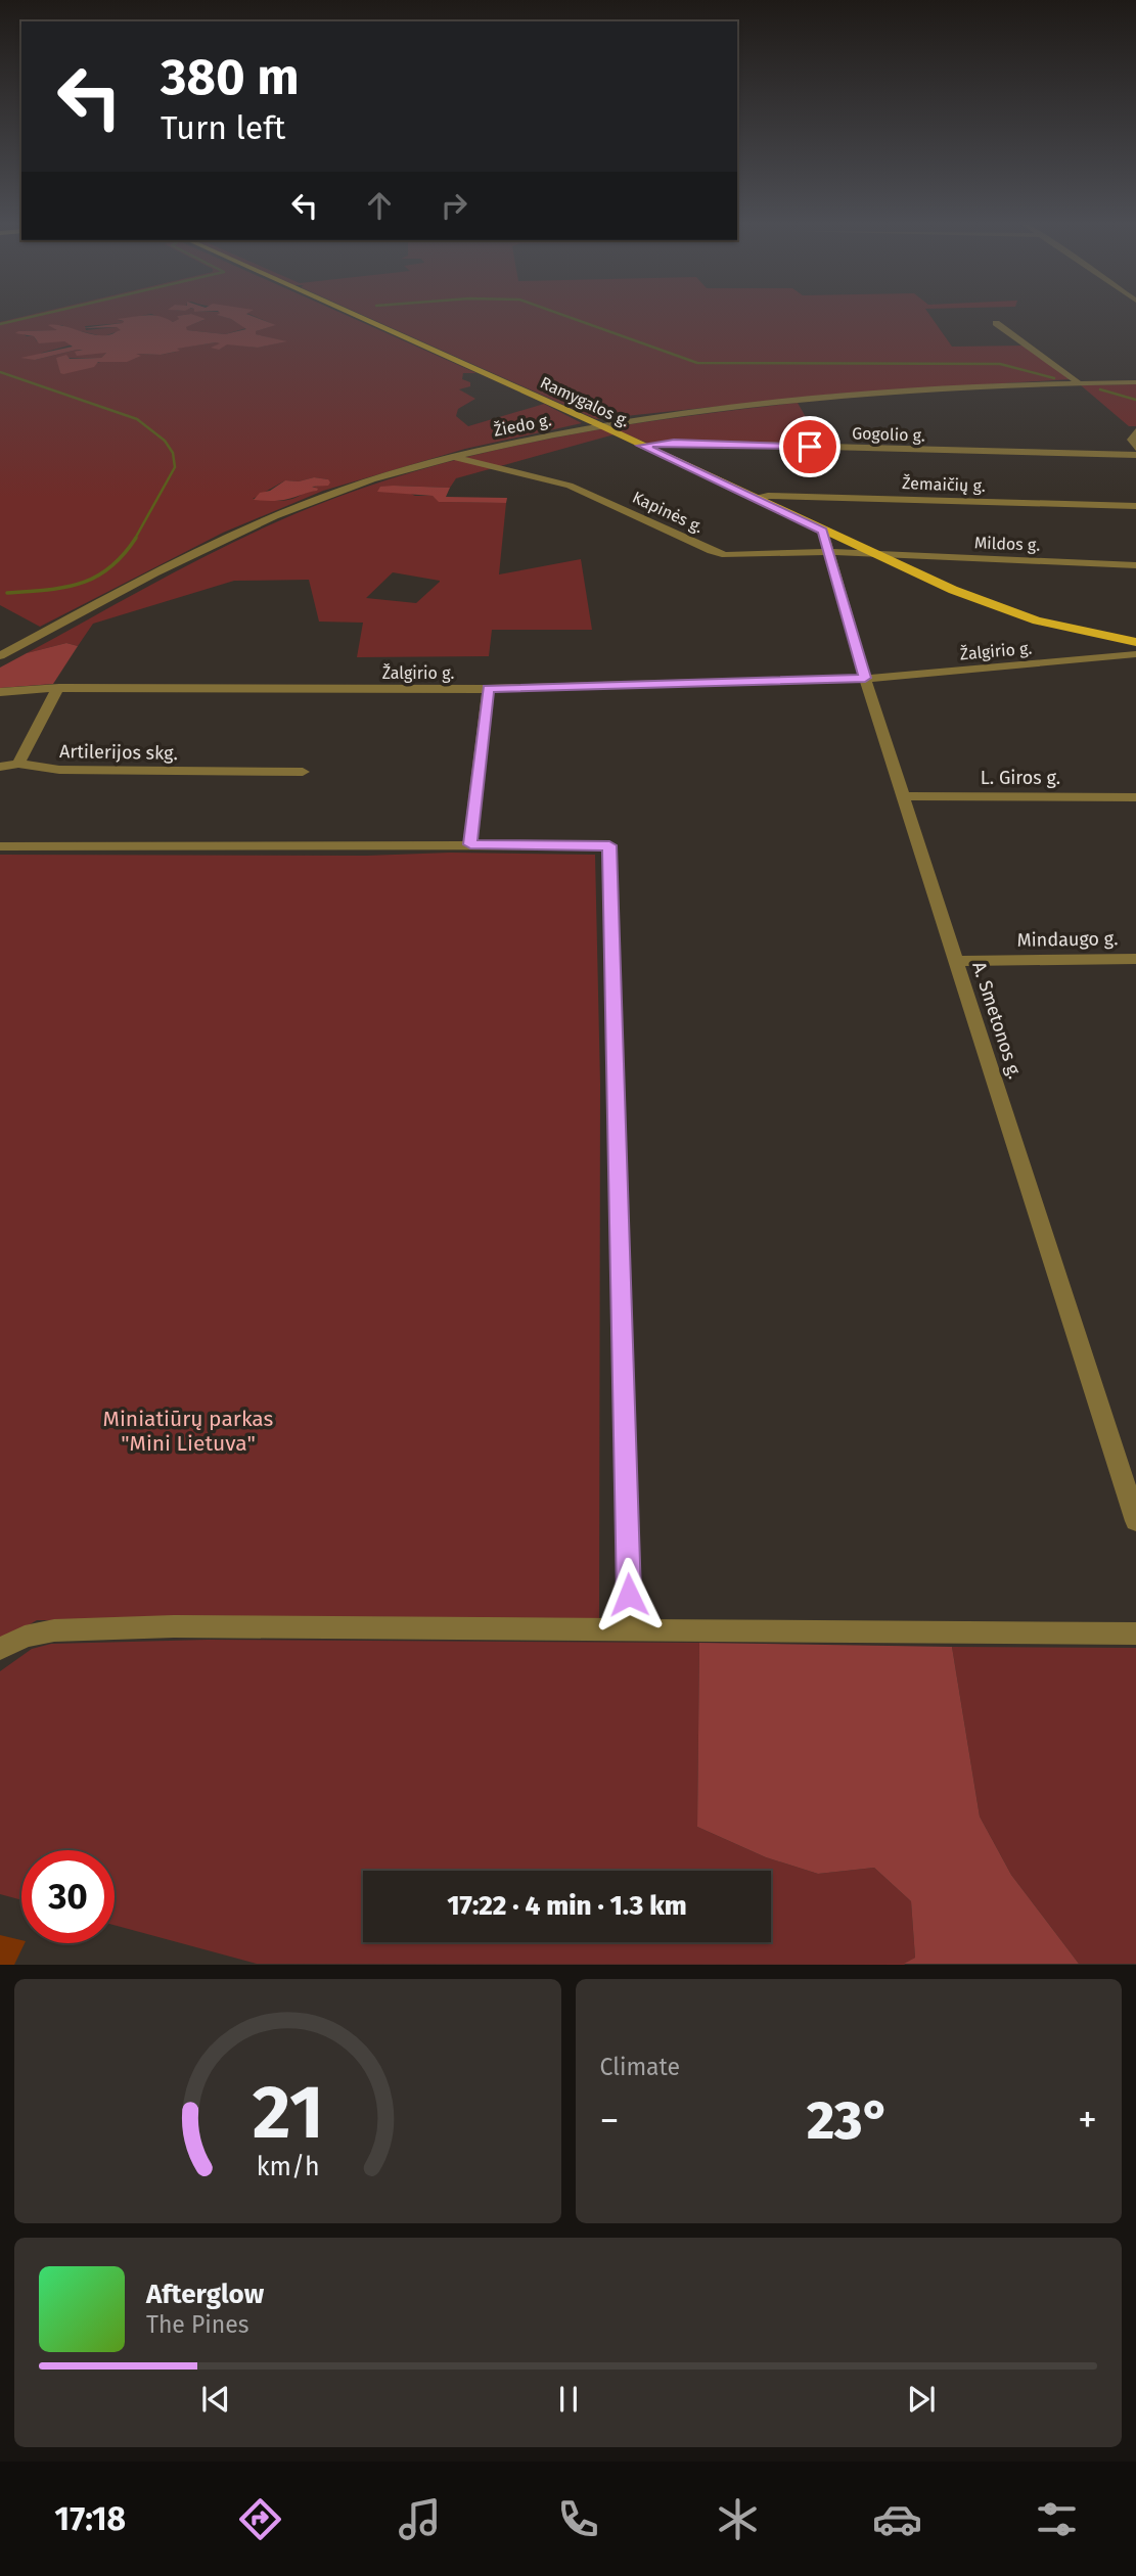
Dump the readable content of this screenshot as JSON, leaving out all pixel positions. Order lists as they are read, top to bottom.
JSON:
{
  "streets": {
    "main road": ["Ramygalos g."],
    "street": [
      "Žiedo g.",
      "Gogolio g.",
      "Žemaičių g.",
      "Kapinės g.",
      "Mildos g.",
      "Žalgirio g.",
      "Artilerijos skg.",
      "L. Giros g.",
      "Mindaugo g.",
      "A. Smetonos g."
    ]
  },
  "crossings": [
    ["Ramygalos g.", "Žiedo g."],
    ["Ramygalos g.", "Gogolio g."],
    ["Ramygalos g.", "Žemaičių g."],
    ["Ramygalos g.", "Kapinės g."],
    ["Ramygalos g.", "Mildos g."],
    ["Ramygalos g.", "A. Smetonos g."],
    ["Žiedo g.", "Kapinės g."],
    ["Kapinės g.", "Mildos g."],
    ["Kapinės g.", "A. Smetonos g."],
    ["Žalgirio g.", "Artilerijos skg."],
    ["Žalgirio g.", "A. Smetonos g."],
    ["L. Giros g.", "A. Smetonos g."],
    ["Mindaugo g.", "A. Smetonos g."]
  ],
  "parks": ["Miniatiūrų parkas \"Mini Lietuva\""],
  "page": {
    "turn": ["380 m", "Turn left"],
    "limit": "30",
    "trip": "17:22 · 4 min · 1.3 km",
    "tile": "Climate",
    "heat": ["−", "23°", "+"],
    "song": ["Afterglow", "The Pines"],
    "tabs": "17:18",
    "gauge": ["21", "km/h"]
  }
}
